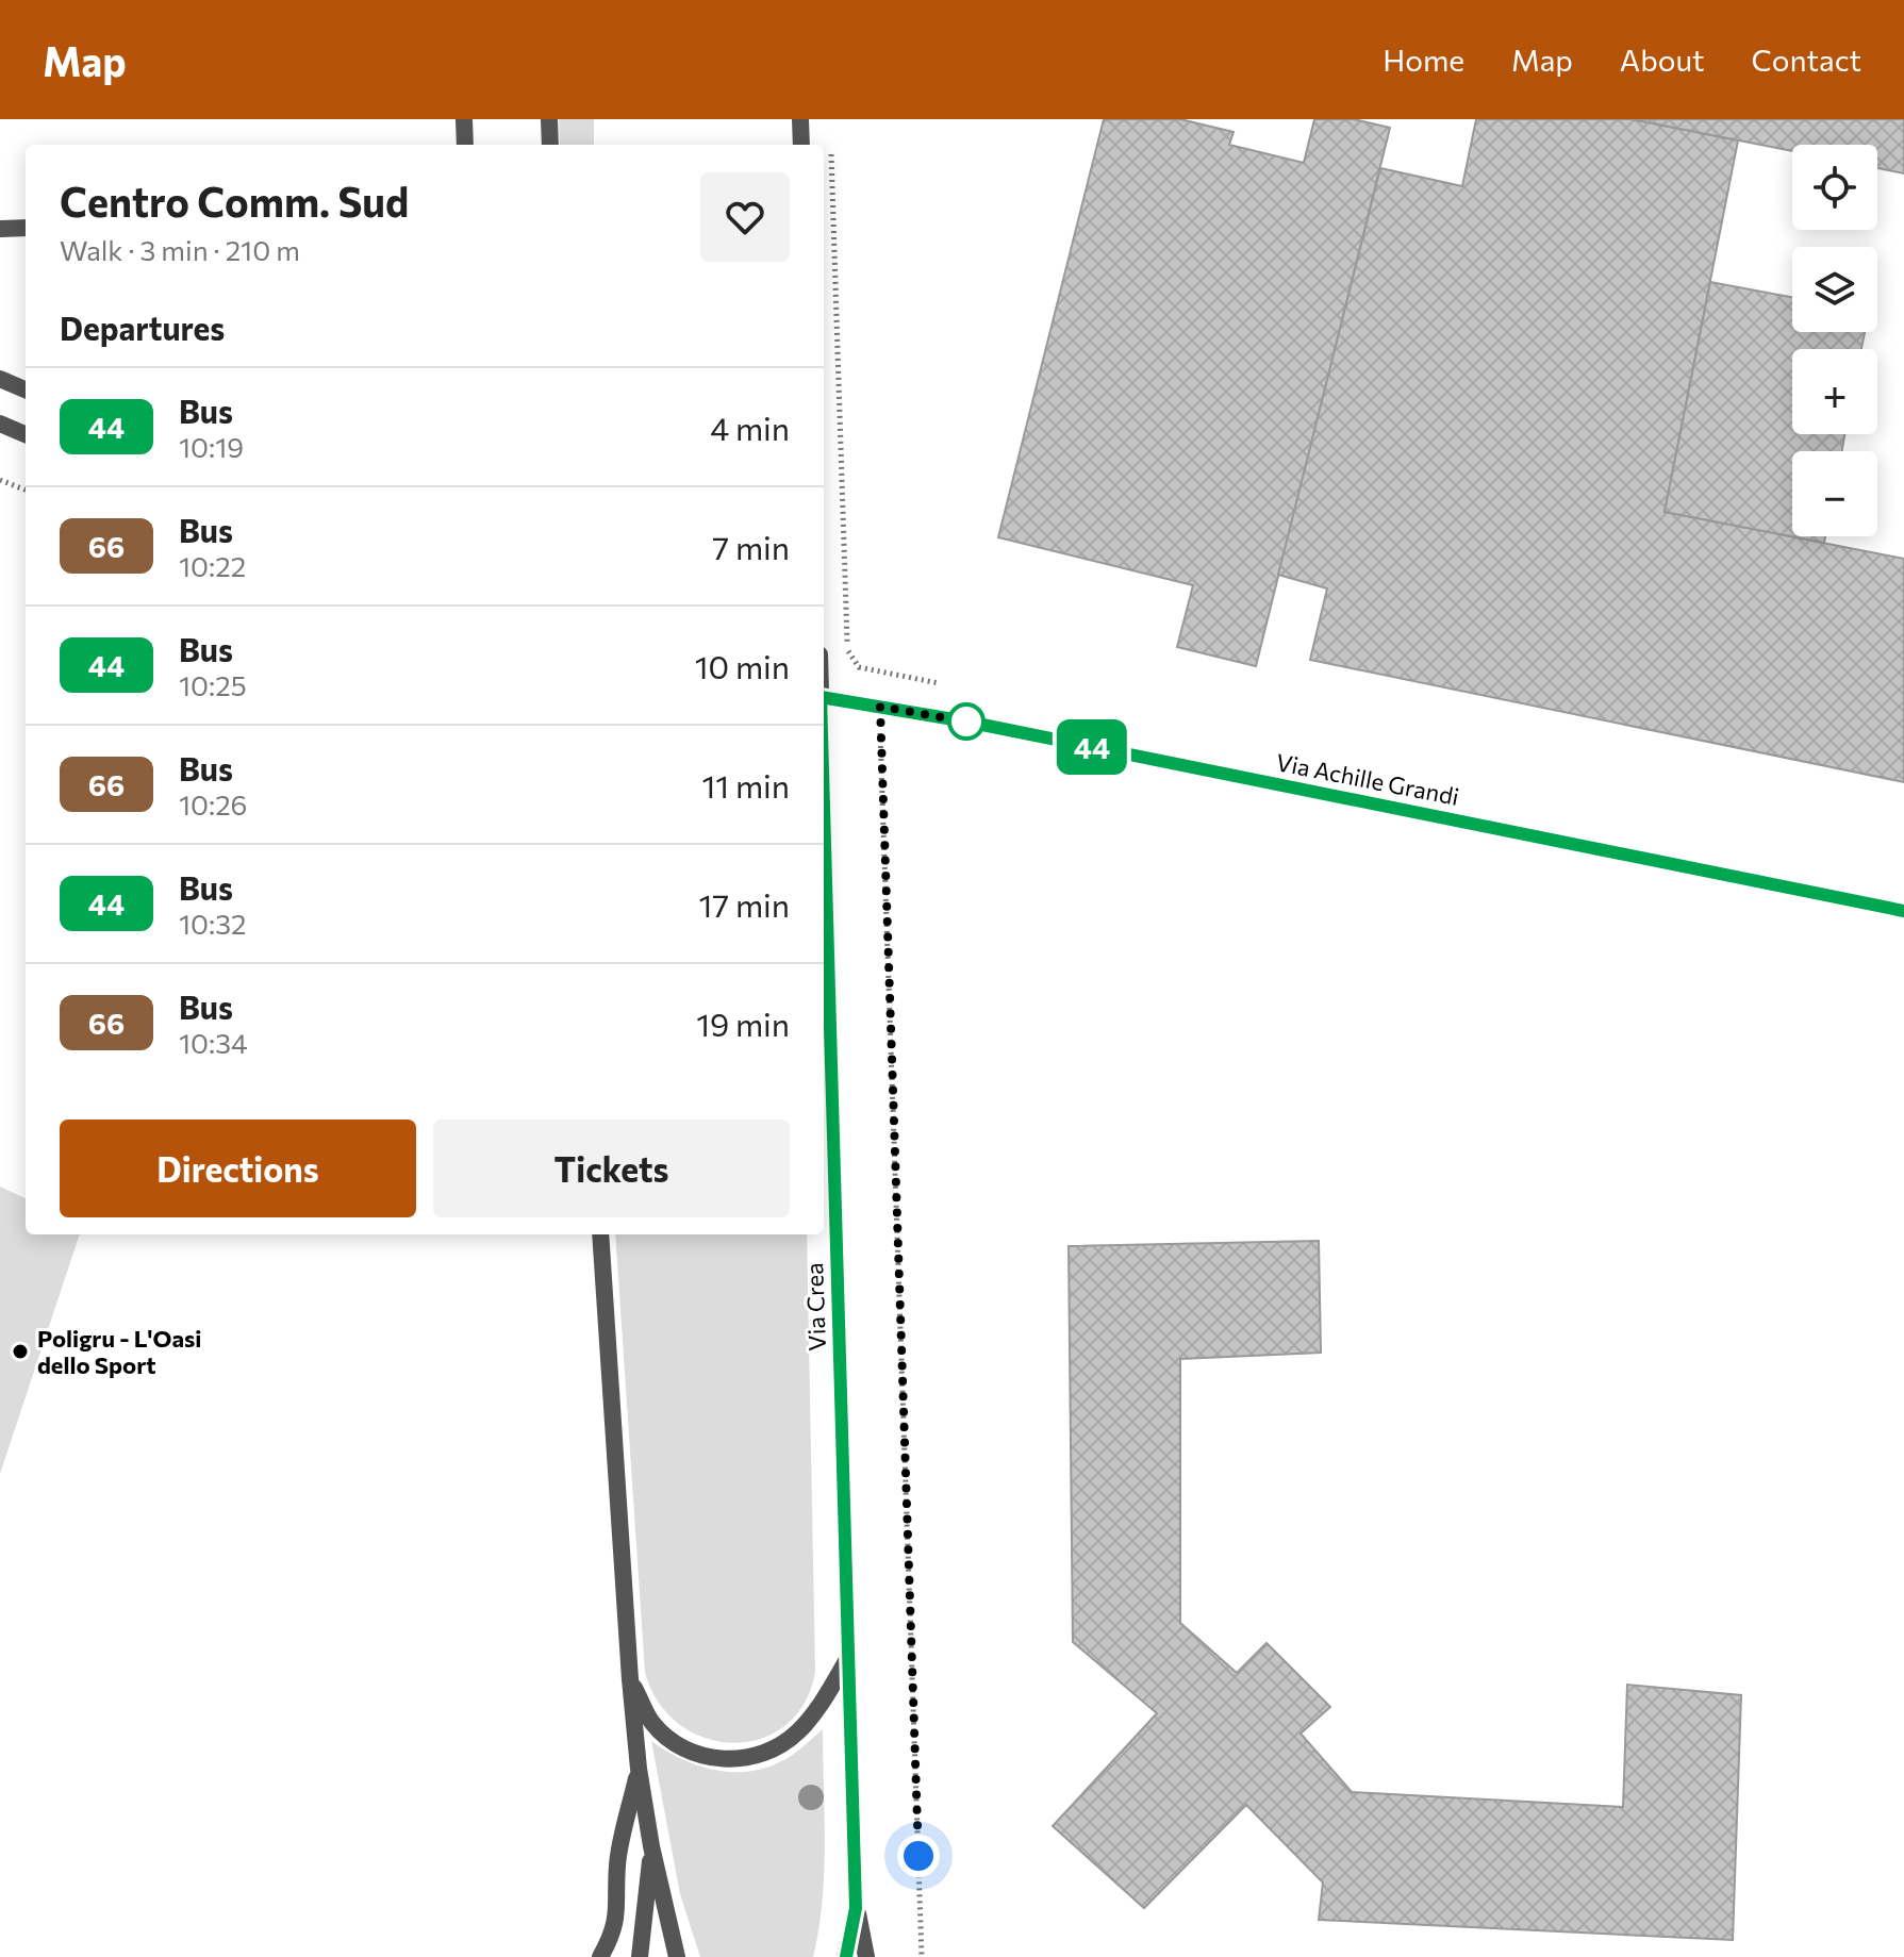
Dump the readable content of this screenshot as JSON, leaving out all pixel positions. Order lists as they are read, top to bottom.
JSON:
{
  "streets": {
    "street": ["Via Achille Grandi", "Via Crea"]
  },
  "places": ["Poligru - L'Oasi dello Sport"],
  "lines": ["bus line 44"],
  "page": {
    "header": "Map",
    "nav": [
      "Home",
      "Map",
      "About",
      "Contact"
    ],
    "on_map": "44",
    "map_buttons": ["+", "−"],
    "heading": [
      ["Centro Comm. Sud", "Walk · 3 min · 210 m"],
      "Departures"
    ],
    "list": [
      {
        "mark": "44",
        "name": "Bus",
        "note": "10:19",
        "value": "4 min"
      },
      {
        "mark": "66",
        "name": "Bus",
        "note": "10:22",
        "value": "7 min"
      },
      {
        "mark": "44",
        "name": "Bus",
        "note": "10:25",
        "value": "10 min"
      },
      {
        "mark": "66",
        "name": "Bus",
        "note": "10:26",
        "value": "11 min"
      },
      {
        "mark": "44",
        "name": "Bus",
        "note": "10:32",
        "value": "17 min"
      },
      {
        "mark": "66",
        "name": "Bus",
        "note": "10:34",
        "value": "19 min"
      }
    ],
    "buttons": ["Directions", "Tickets"]
  }
}
